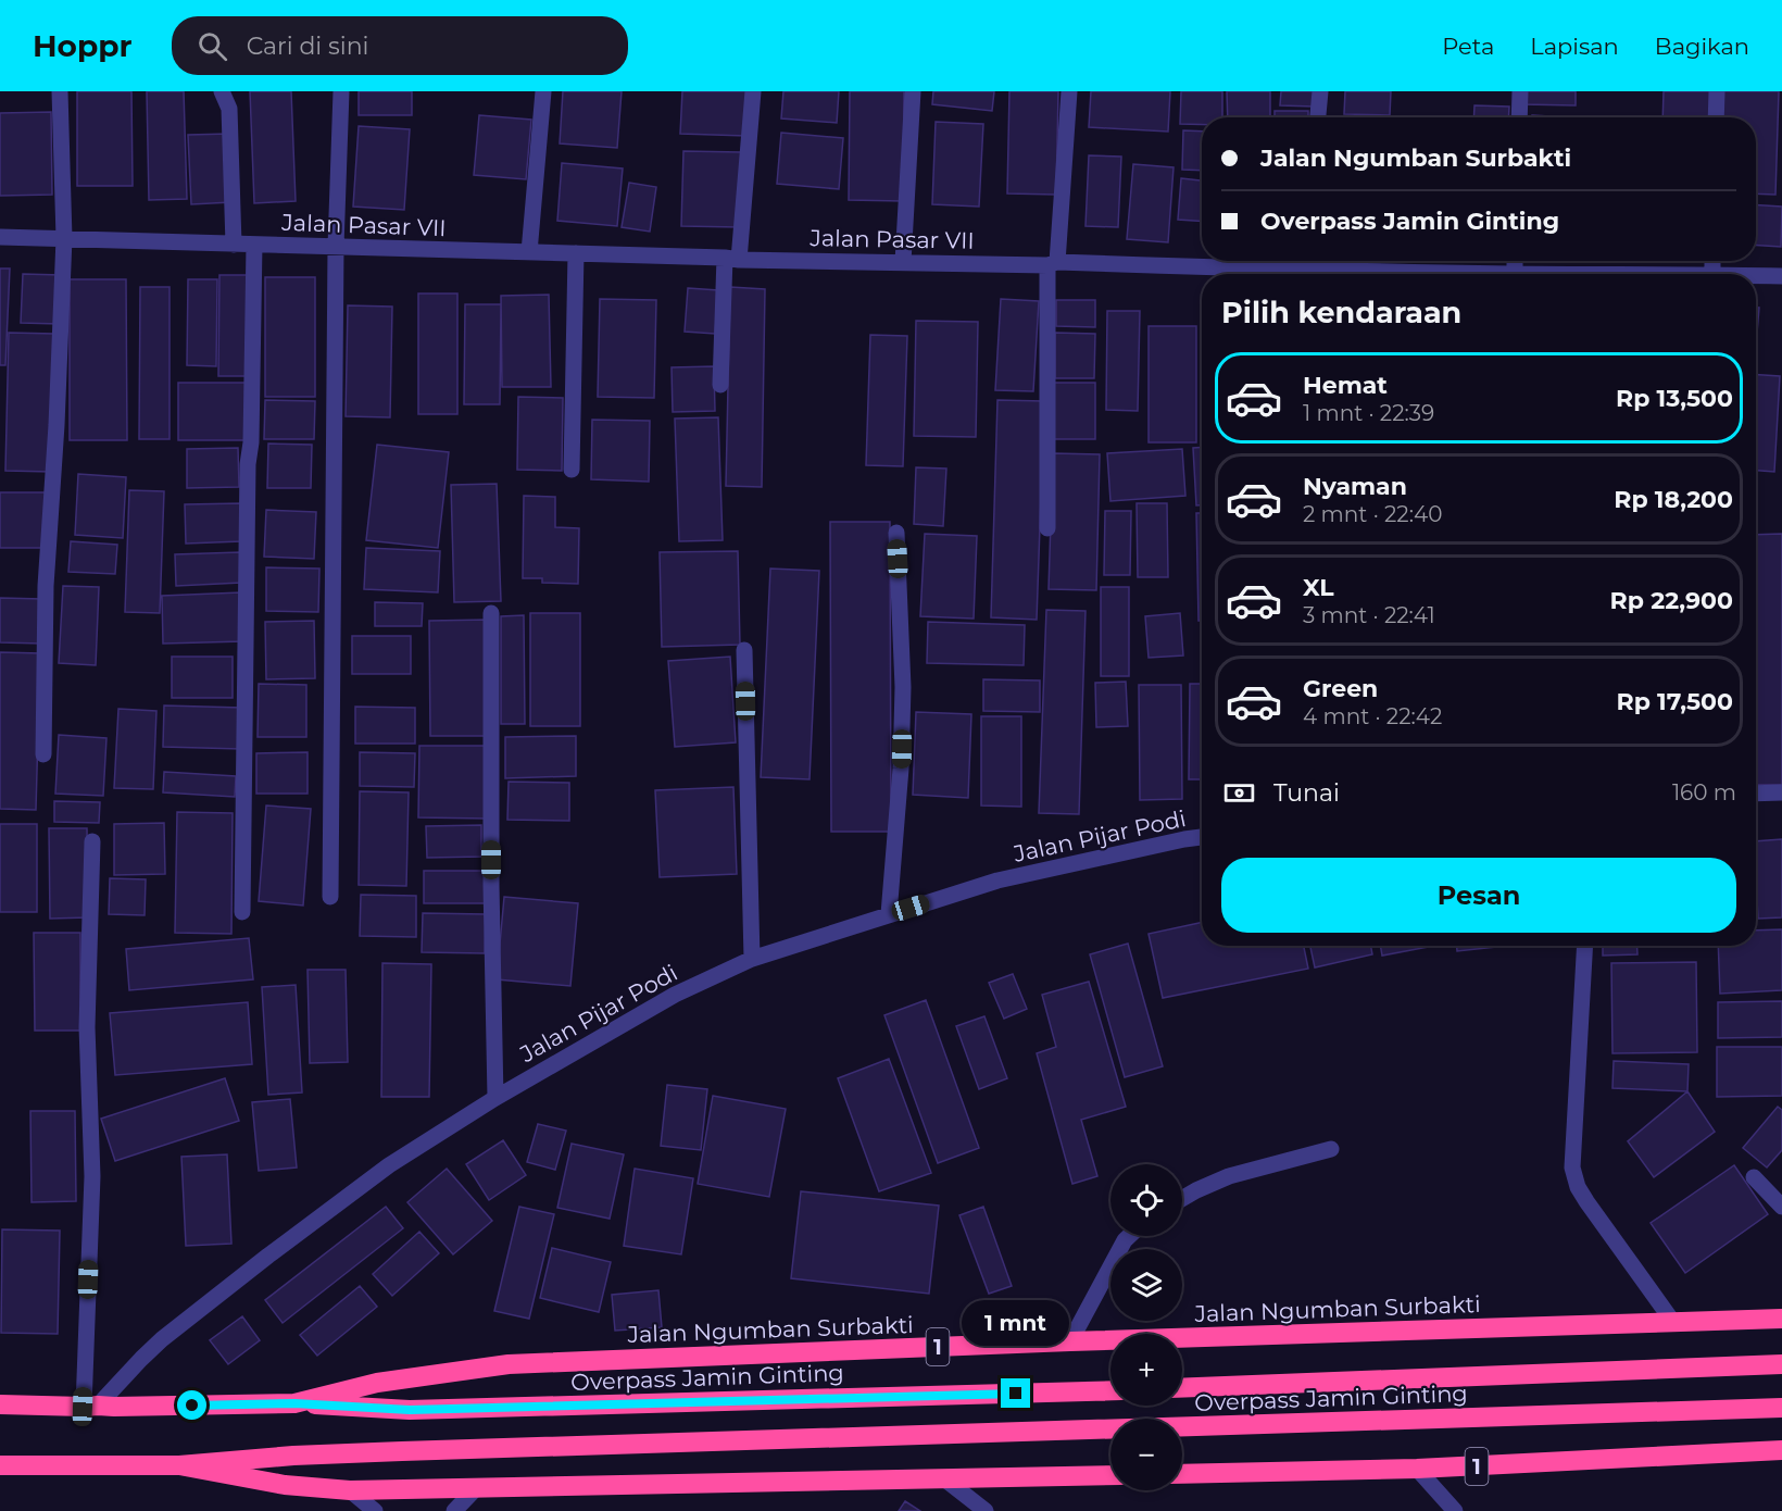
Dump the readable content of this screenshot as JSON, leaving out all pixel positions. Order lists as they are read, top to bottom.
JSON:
{
  "streets": {
    "highway": ["Jalan Ngumban Surbakti", "1", "Overpass Jamin Ginting"],
    "street": ["Jalan Pasar VII", "Jalan Pijar Podi"]
  },
  "crossings": [
    ["Jalan Pijar Podi", "Jalan Ngumban Surbakti"],
    ["Jalan Ngumban Surbakti", "Overpass Jamin Ginting"],
    ["1", "Overpass Jamin Ginting"]
  ],
  "page": {
    "header": "Hoppr",
    "search": "Cari di sini",
    "nav": ["Peta", "Lapisan", "Bagikan"],
    "banner": ["Jalan Ngumban Surbakti", "Overpass Jamin Ginting"],
    "heading": "Pilih kendaraan",
    "list": [
      {
        "name": "Hemat",
        "note": "1 mnt · 22:39",
        "value": "Rp 13,500"
      },
      {
        "name": "Nyaman",
        "note": "2 mnt · 22:40",
        "value": "Rp 18,200"
      },
      {
        "name": "XL",
        "note": "3 mnt · 22:41",
        "value": "Rp 22,900"
      },
      {
        "name": "Green",
        "note": "4 mnt · 22:42",
        "value": "Rp 17,500"
      }
    ],
    "pay": ["Tunai", "160 m"],
    "buttons": "Pesan",
    "map_buttons": ["+", "−"],
    "bubble": "1 mnt"
  }
}
